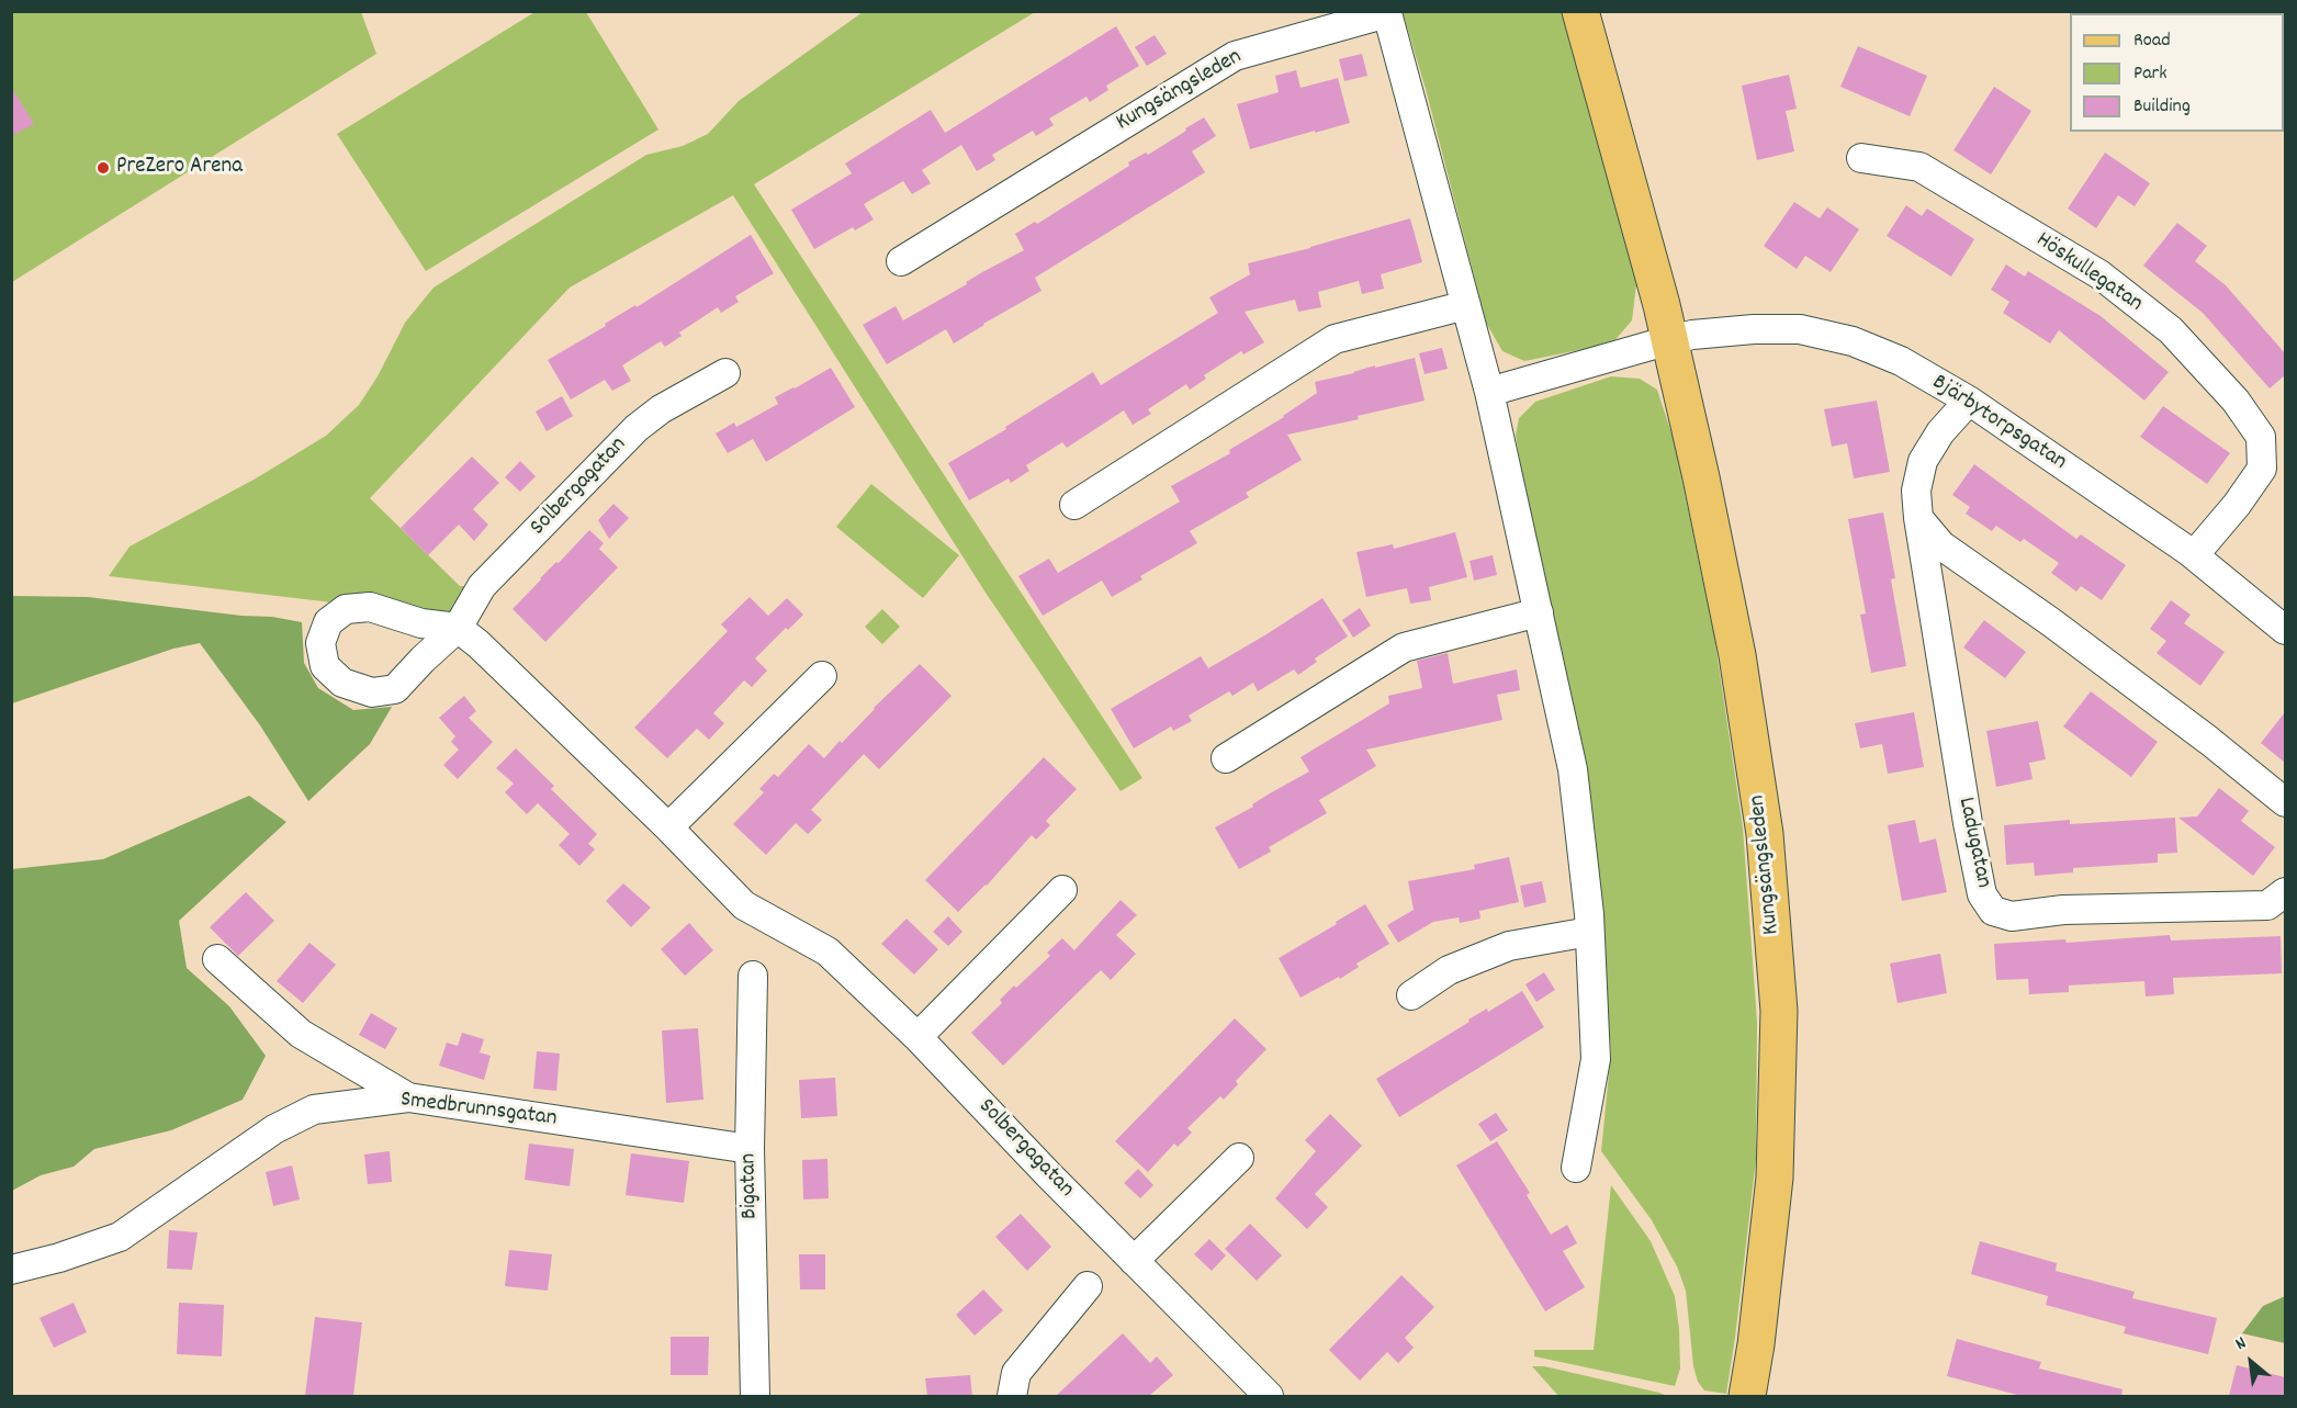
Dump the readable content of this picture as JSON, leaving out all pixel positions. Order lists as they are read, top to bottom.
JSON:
{
  "streets": {
    "main road": ["Kungsängsleden"],
    "street": [
      "Höskullegatan",
      "Bjärbytorpsgatan",
      "Solbergagatan",
      "Ladugatan",
      "Smedbrunnsgatan",
      "Bigatan"
    ]
  },
  "crossings": [
    ["Kungsängsleden", "Bjärbytorpsgatan"],
    ["Höskullegatan", "Bjärbytorpsgatan"],
    ["Bjärbytorpsgatan", "Ladugatan"],
    ["Smedbrunnsgatan", "Bigatan"]
  ],
  "places": ["PreZero Arena"],
  "legend": ["Road", "Park", "Building"],
  "north": "top left"
}
